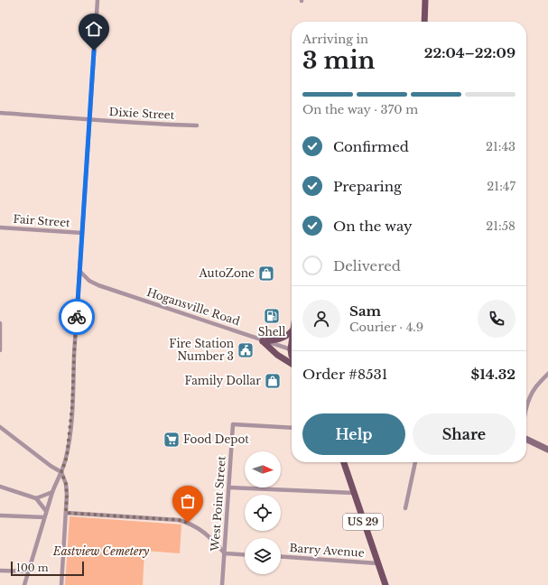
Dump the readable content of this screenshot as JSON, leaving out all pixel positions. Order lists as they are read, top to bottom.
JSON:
{
  "streets": {
    "main road": ["US 29"],
    "street": [
      "Dixie Street",
      "Fair Street",
      "Hogansville Road",
      "West Point Street",
      "Barry Avenue"
    ]
  },
  "crossings": [
    ["US 29", "Barry Avenue"]
  ],
  "parks": ["Eastview Cemetery"],
  "places": {
    "shop": ["AutoZone", "Family Dollar"],
    "fuel station": ["Shell"],
    "public building": ["Fire Station Number 3"],
    "supermarket": ["Food Depot"]
  },
  "scale_bar": "100 m",
  "north": "right",
  "page": {
    "heading": ["3 min", "Arriving in", "22:04–22:09"],
    "panel": [
      "Sam",
      "Courier · 4.9",
      "Order #8531",
      "$14.32"
    ],
    "bar": "On the way · 370 m",
    "list": [
      ["Confirmed", "21:43"],
      ["Preparing", "21:47"],
      ["On the way", "21:58"],
      "Delivered"
    ],
    "buttons": ["Help", "Share"],
    "scale": "100 m"
  }
}
